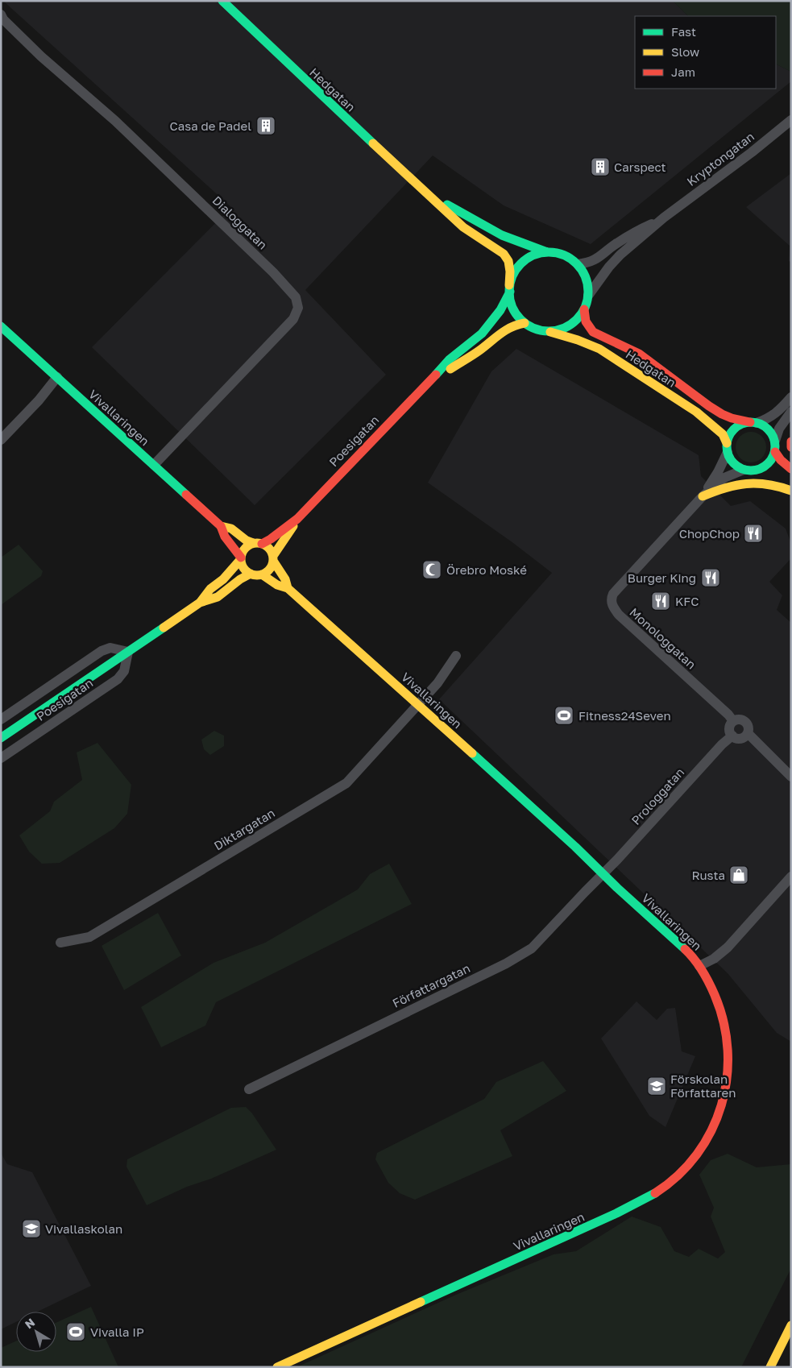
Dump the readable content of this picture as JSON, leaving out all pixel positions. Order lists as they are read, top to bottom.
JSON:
{
  "streets": {
    "main road": ["Hedgatan", "Vivallaringen", "Poesigatan"],
    "street": [
      "Kryptongatan",
      "Dialoggatan",
      "Monologgatan",
      "Prologgatan",
      "Diktargatan",
      "Författargatan"
    ]
  },
  "crossings": [
    ["Hedgatan", "Kryptongatan"],
    ["Hedgatan", "Poesigatan"],
    ["Hedgatan", "Monologgatan"],
    ["Kryptongatan", "Poesigatan"],
    ["Dialoggatan", "Vivallaringen"],
    ["Vivallaringen", "Poesigatan"],
    ["Vivallaringen", "Prologgatan"],
    ["Vivallaringen", "Diktargatan"],
    ["Vivallaringen", "Författargatan"],
    ["Monologgatan", "Prologgatan"],
    ["Prologgatan", "Författargatan"]
  ],
  "places": {
    "building": ["Casa de Padel", "Carspect"],
    "restaurant": ["ChopChop", "Burger King", "KFC"],
    "mosque": ["Örebro Moské"],
    "sports": ["Fitness24Seven", "Vivalla IP"],
    "shop": ["Rusta"],
    "school or university": ["Förskolan Författaren", "Vivallaskolan"]
  },
  "legend": ["Fast", "Slow", "Jam"],
  "north": "top left"
}
